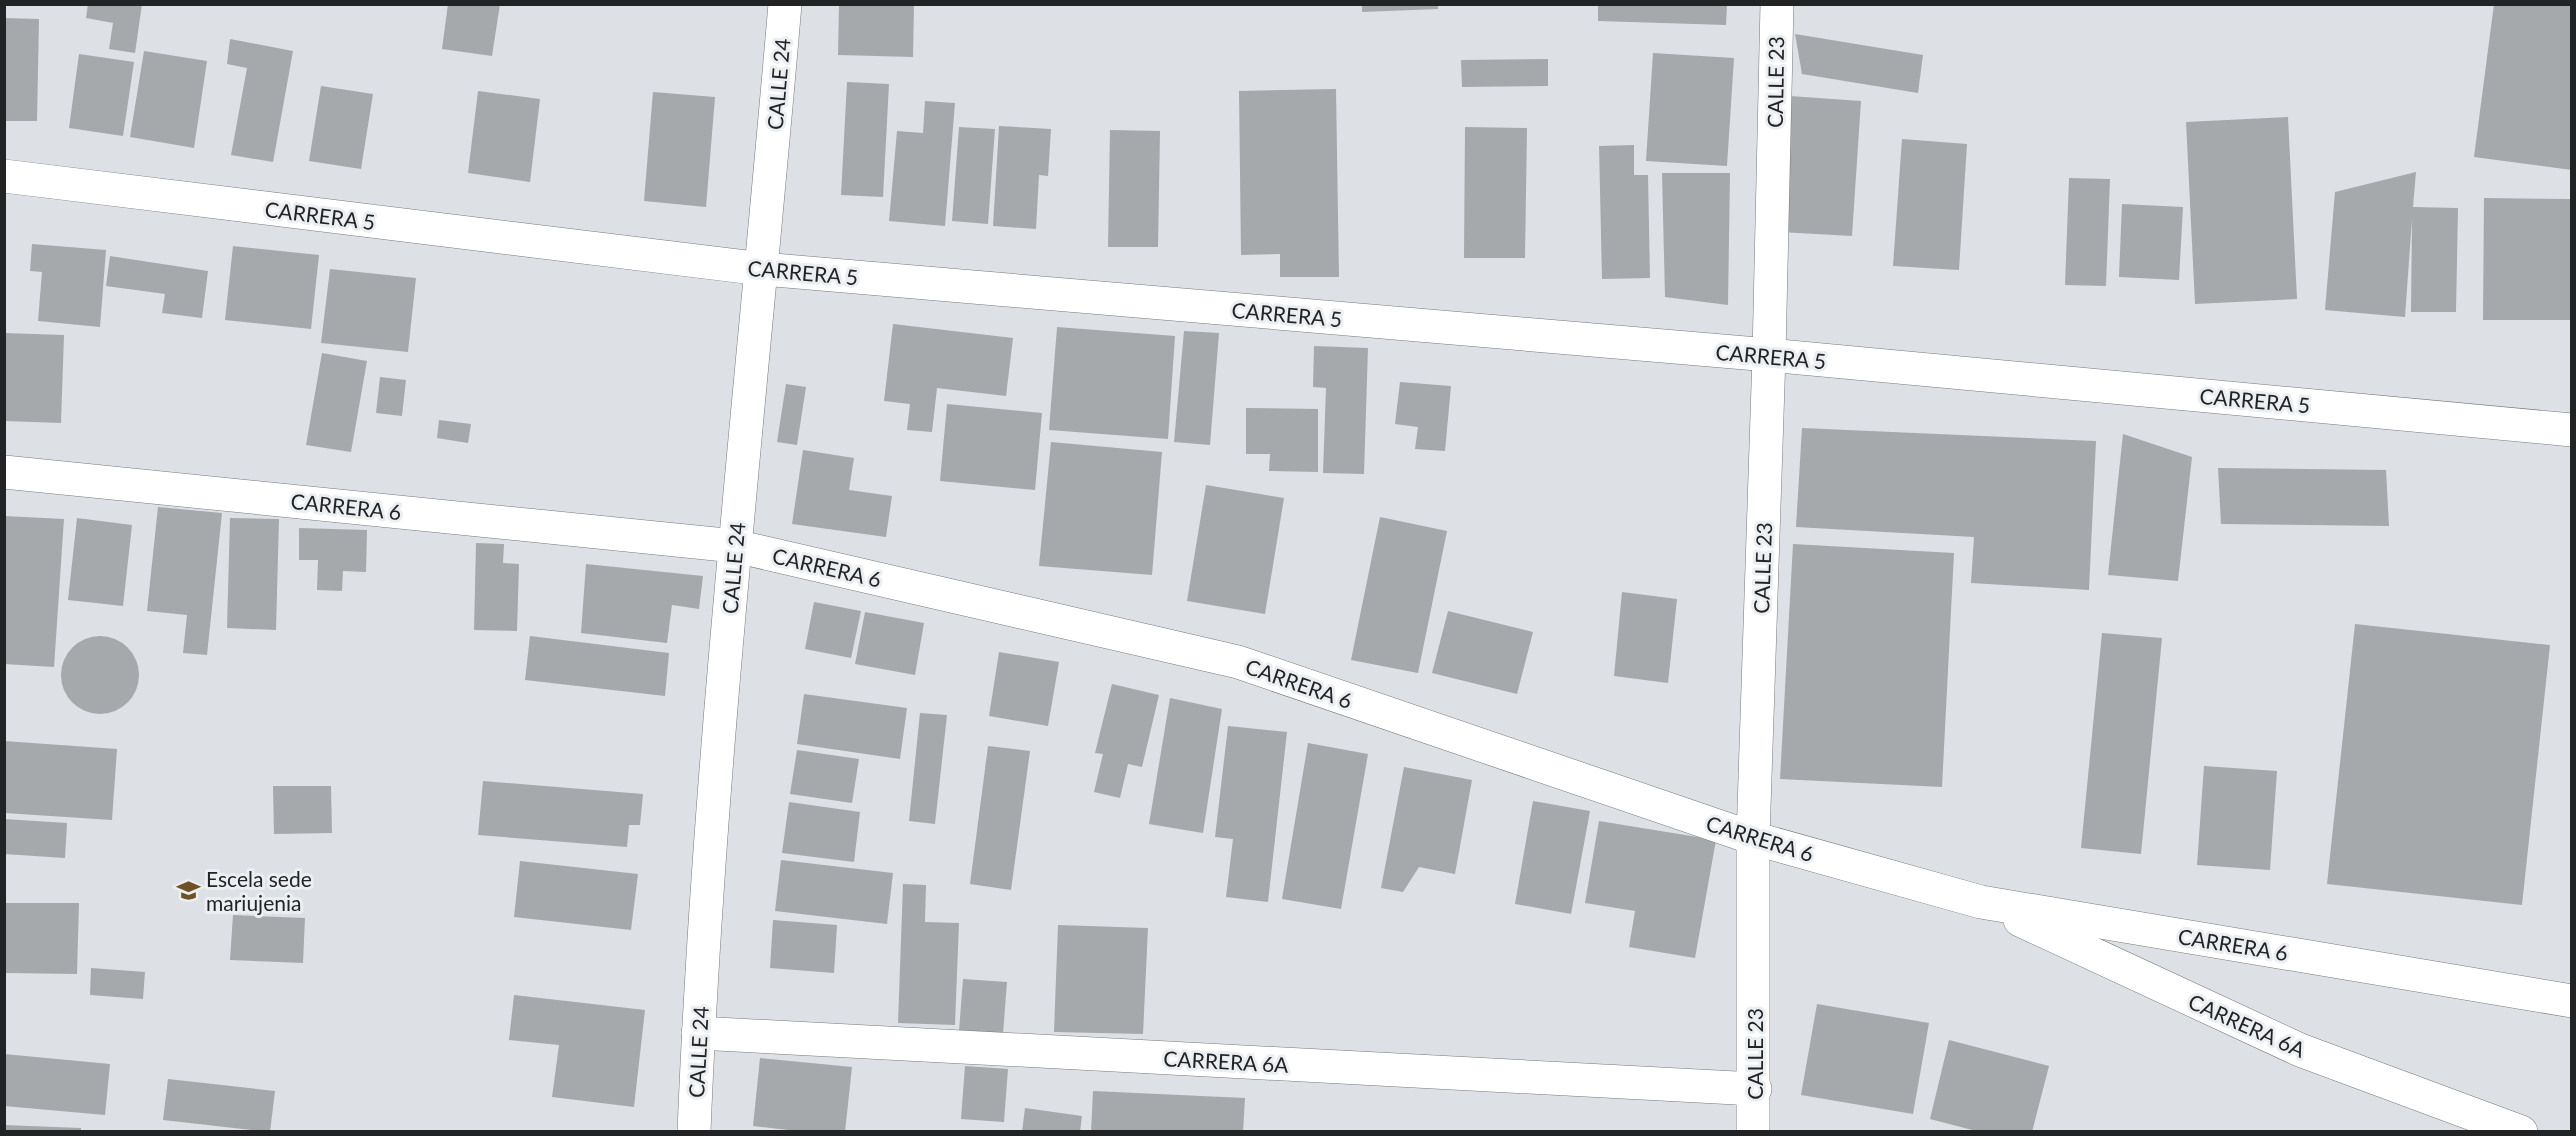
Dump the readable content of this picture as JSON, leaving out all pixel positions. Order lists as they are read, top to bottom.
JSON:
{
  "streets": {
    "street": [
      "CALLE 23",
      "CALLE 24",
      "CARRERA 5",
      "CARRERA 6",
      "CARRERA 6A"
    ]
  },
  "crossings": [
    ["CALLE 23", "CARRERA 5"],
    ["CALLE 23", "CARRERA 6"],
    ["CALLE 23", "CARRERA 6A"],
    ["CALLE 24", "CARRERA 5"],
    ["CALLE 24", "CARRERA 6"],
    ["CALLE 24", "CARRERA 6A"],
    ["CARRERA 6", "CARRERA 6A"]
  ],
  "places": {
    "school or university": ["Escela sede mariujenia"]
  }
}
